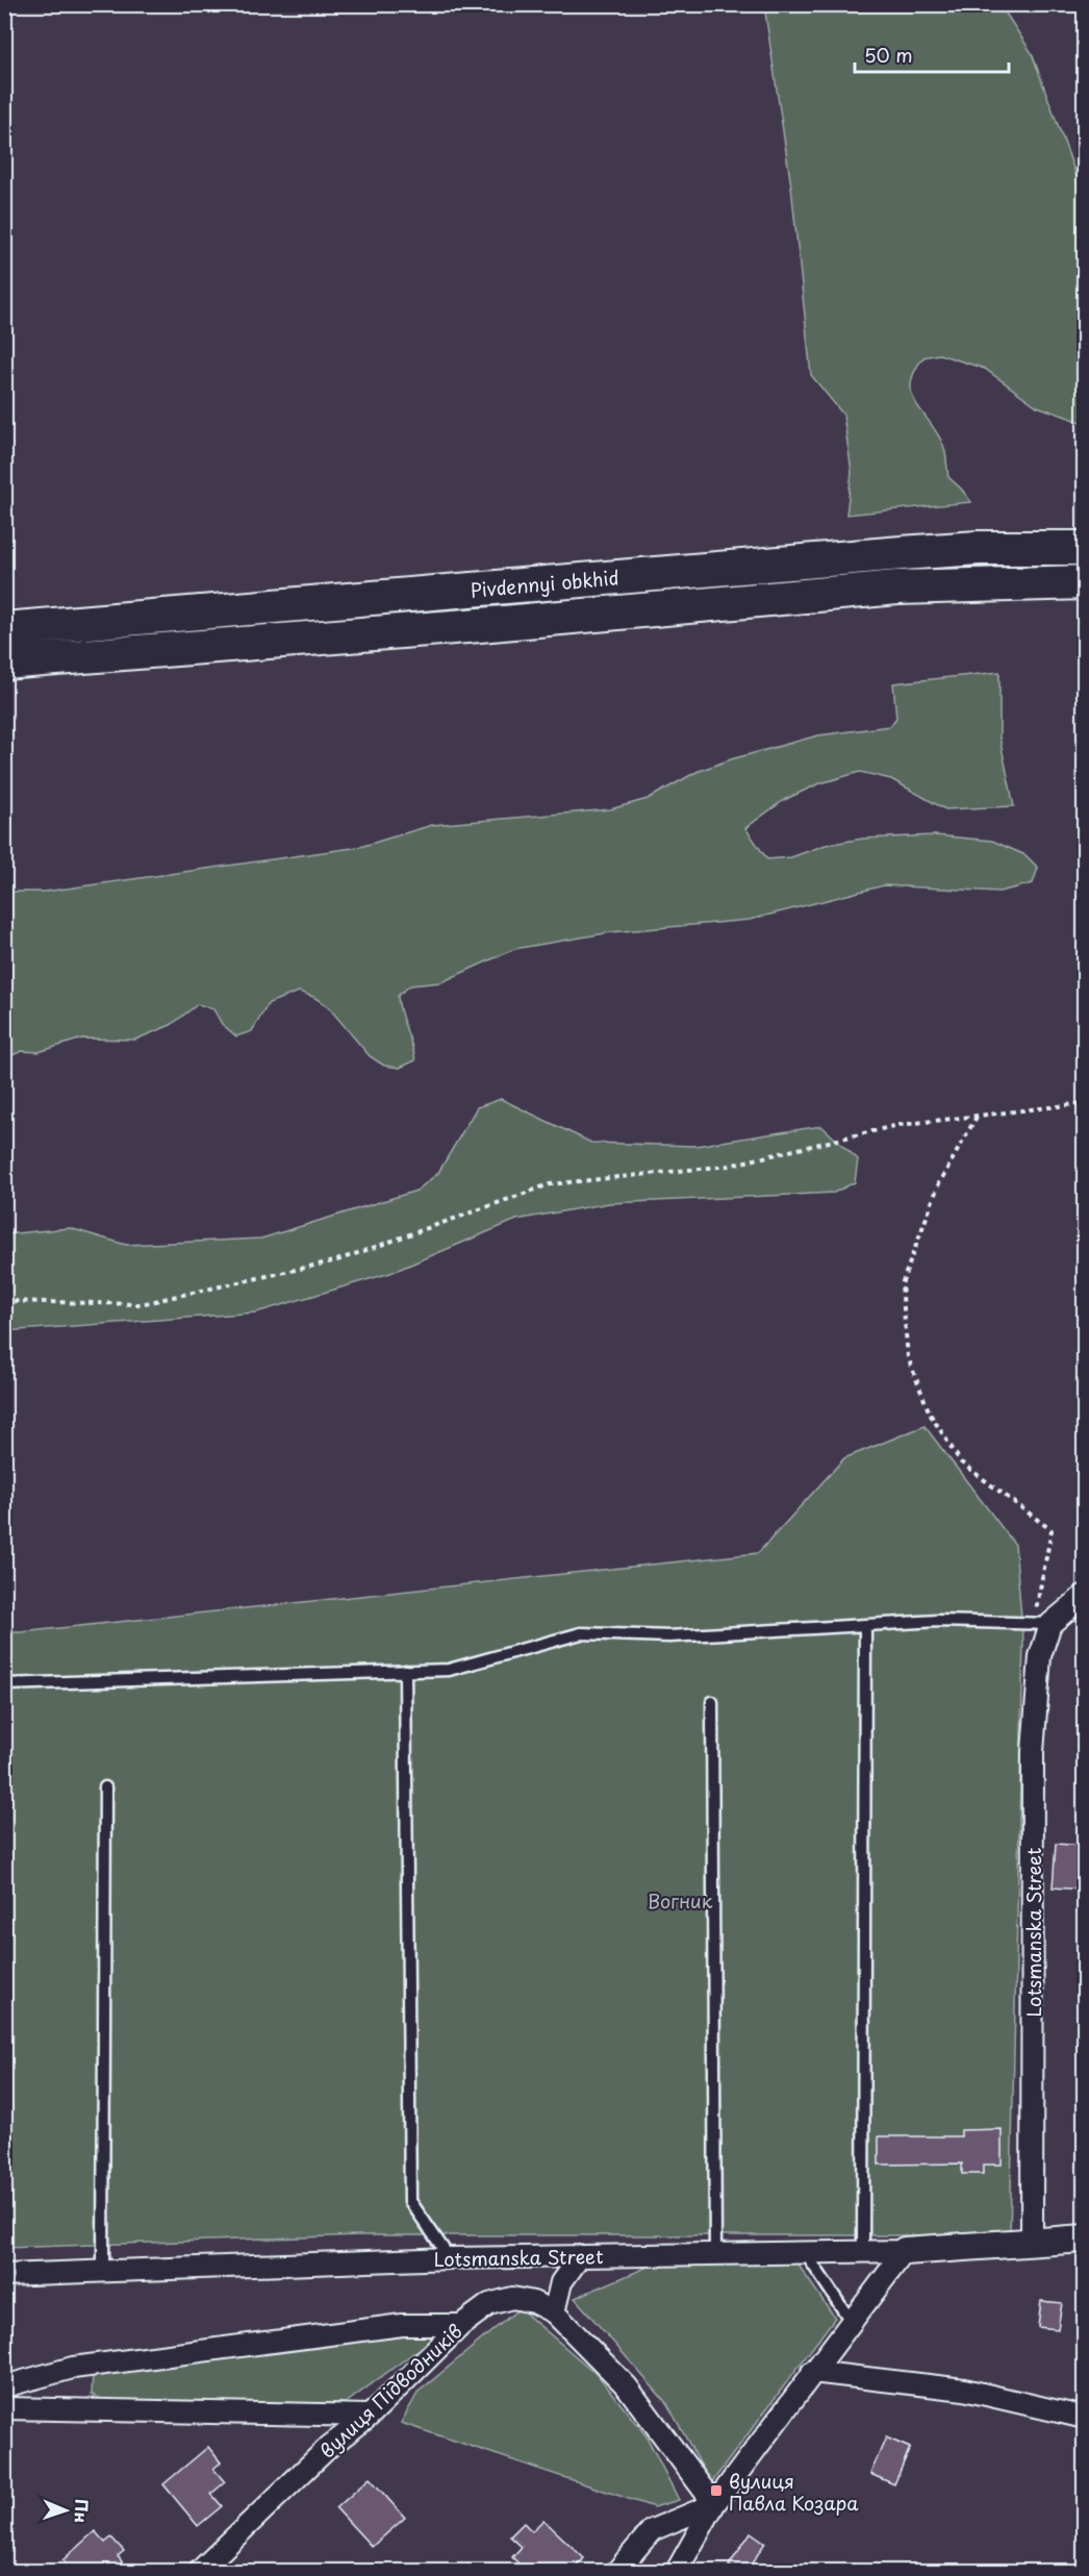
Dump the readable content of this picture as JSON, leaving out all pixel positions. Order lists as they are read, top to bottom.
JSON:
{
  "streets": {
    "main road": ["Pivdennyi obkhid"],
    "street": ["Lotsmanska Street", "вулиця Підводників"]
  },
  "parks": ["Вогник"],
  "places": {
    "transit": ["вулиця Павла Козара"]
  },
  "scale_bar": "50 m",
  "north": "right"
}
